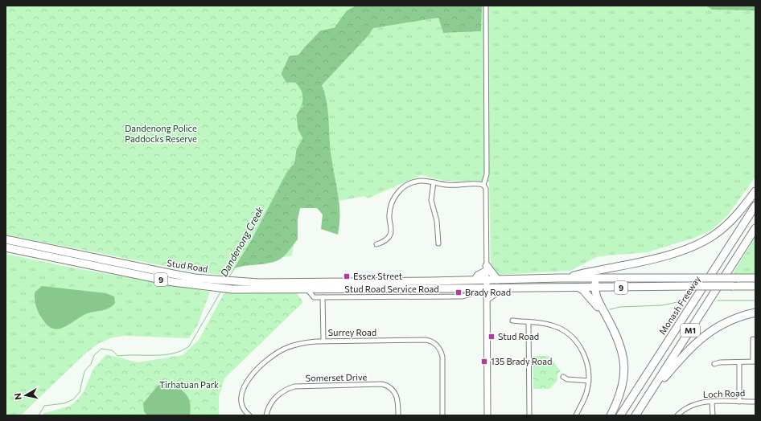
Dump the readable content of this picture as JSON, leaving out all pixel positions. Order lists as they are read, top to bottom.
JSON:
{
  "streets": {
    "highway": [
      "Stud Road",
      "9",
      "Monash Freeway",
      "M1"
    ],
    "street": [
      "Stud Road Service Road",
      "Surrey Road",
      "Somerset Drive",
      "Loch Road"
    ]
  },
  "crossings": [
    ["Stud Road", "Stud Road Service Road"]
  ],
  "water": ["Dandenong Creek"],
  "parks": ["Dandenong Police Paddocks Reserve", "Tirhatuan Park"],
  "places": {
    "transit": [
      "Essex Street",
      "Brady Road",
      "Stud Road",
      "135 Brady Road"
    ]
  },
  "north": "left"
}
